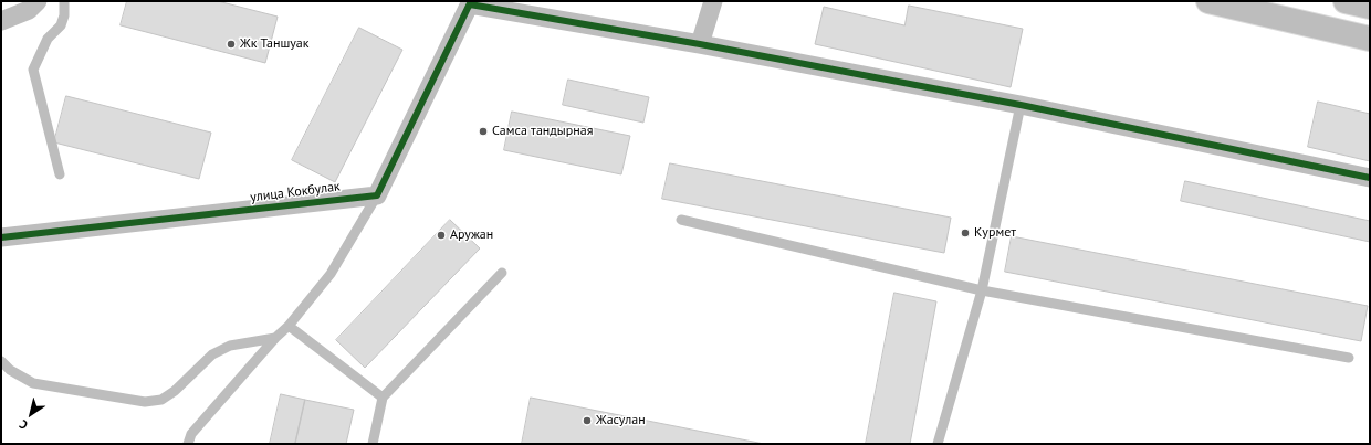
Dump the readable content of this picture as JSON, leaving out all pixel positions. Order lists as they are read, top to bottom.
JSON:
{
  "streets": {
    "street": ["улица Кокбулак"]
  },
  "places": [
    "Жк Таншуак",
    "Самса тандырная",
    "Курмет",
    "Аружан",
    "Жасулан"
  ],
  "north": "bottom left"
}
